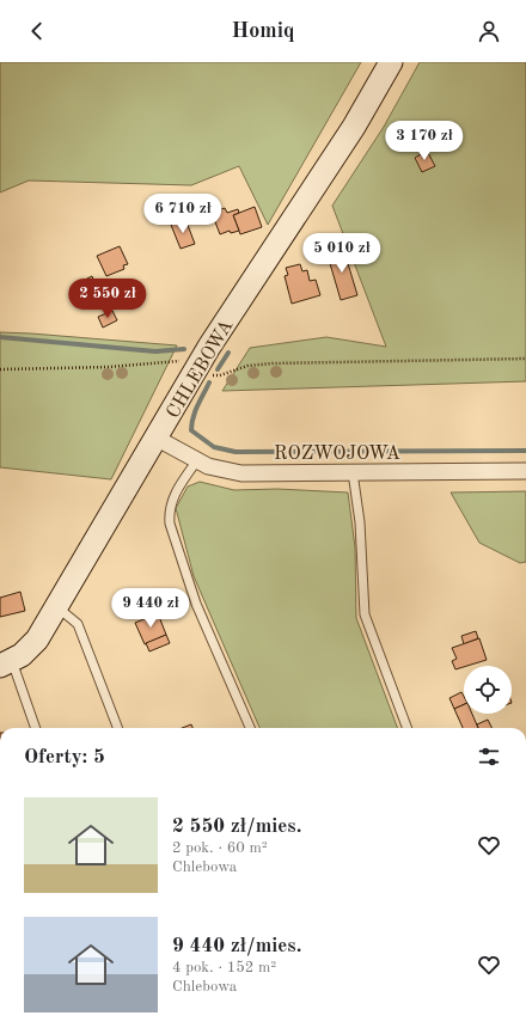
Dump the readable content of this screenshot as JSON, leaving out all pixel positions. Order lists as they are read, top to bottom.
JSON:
{
  "streets": {
    "street": ["CHLEBOWA", "ROZWOJOWA"]
  },
  "crossings": [
    ["CHLEBOWA", "ROZWOJOWA"]
  ],
  "page": {
    "header": "Homiq",
    "price": [
      "3 170 zł",
      "6 710 zł",
      "5 010 zł",
      "2 550 zł",
      "9 440 zł"
    ],
    "heading": "Oferty: 5",
    "list": [
      {
        "name": "2 550 zł/mies.",
        "note": "2 pok. · 60 m² · Chlebowa"
      },
      {
        "name": "9 440 zł/mies.",
        "note": "4 pok. · 152 m² · Chlebowa"
      }
    ]
  }
}
